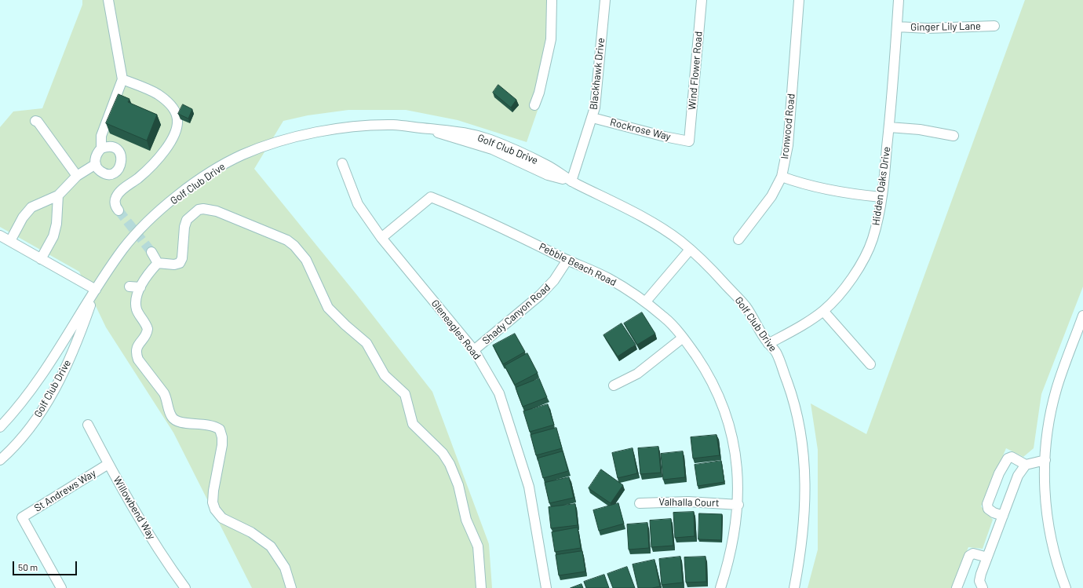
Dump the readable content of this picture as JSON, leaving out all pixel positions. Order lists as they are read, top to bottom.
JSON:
{
  "streets": {
    "street": [
      "Ginger Lily Lane",
      "Wind Flower Road",
      "Blackhawk Drive",
      "Ironwood Road",
      "Rockrose Way",
      "Golf Club Drive",
      "Hidden Oaks Drive",
      "Pebble Beach Road",
      "Shady Canyon Road",
      "Gleneagles Road",
      "St Andrews Way",
      "Valhalla Court",
      "Willowbend Way"
    ]
  },
  "crossings": [
    ["Ginger Lily Lane", "Hidden Oaks Drive"],
    ["Wind Flower Road", "Rockrose Way"],
    ["Blackhawk Drive", "Rockrose Way"],
    ["Blackhawk Drive", "Golf Club Drive"],
    ["Golf Club Drive", "Hidden Oaks Drive"],
    ["Pebble Beach Road", "Shady Canyon Road"],
    ["Pebble Beach Road", "Gleneagles Road"],
    ["Pebble Beach Road", "Valhalla Court"],
    ["Shady Canyon Road", "Gleneagles Road"],
    ["St Andrews Way", "Willowbend Way"]
  ],
  "scale_bar": "50 m"
}
